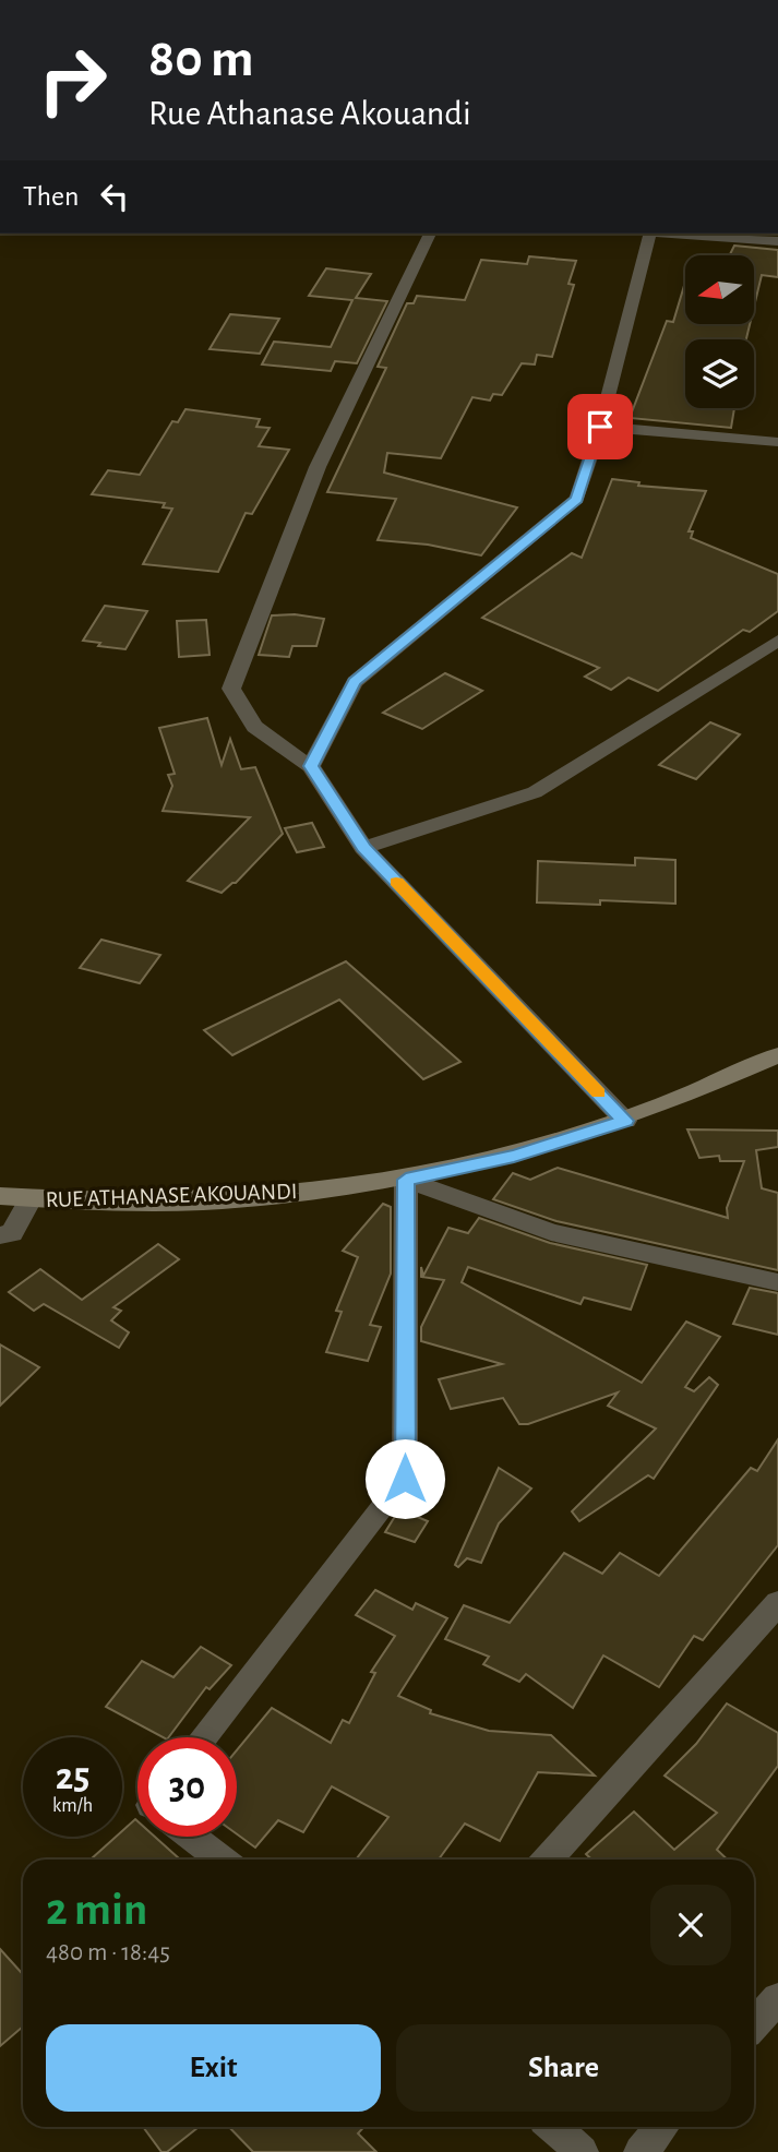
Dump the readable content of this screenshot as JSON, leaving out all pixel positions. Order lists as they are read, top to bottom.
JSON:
{
  "streets": {
    "street": ["RUE ATHANASE AKOUANDI"]
  },
  "north": "left",
  "page": {
    "turn": ["80 m", "Rue Athanase Akouandi"],
    "then": "Then",
    "speed": "25 km/h",
    "limit": "30",
    "heading": ["2 min", "480 m · 18:45"],
    "buttons": ["Exit", "Share"]
  }
}
